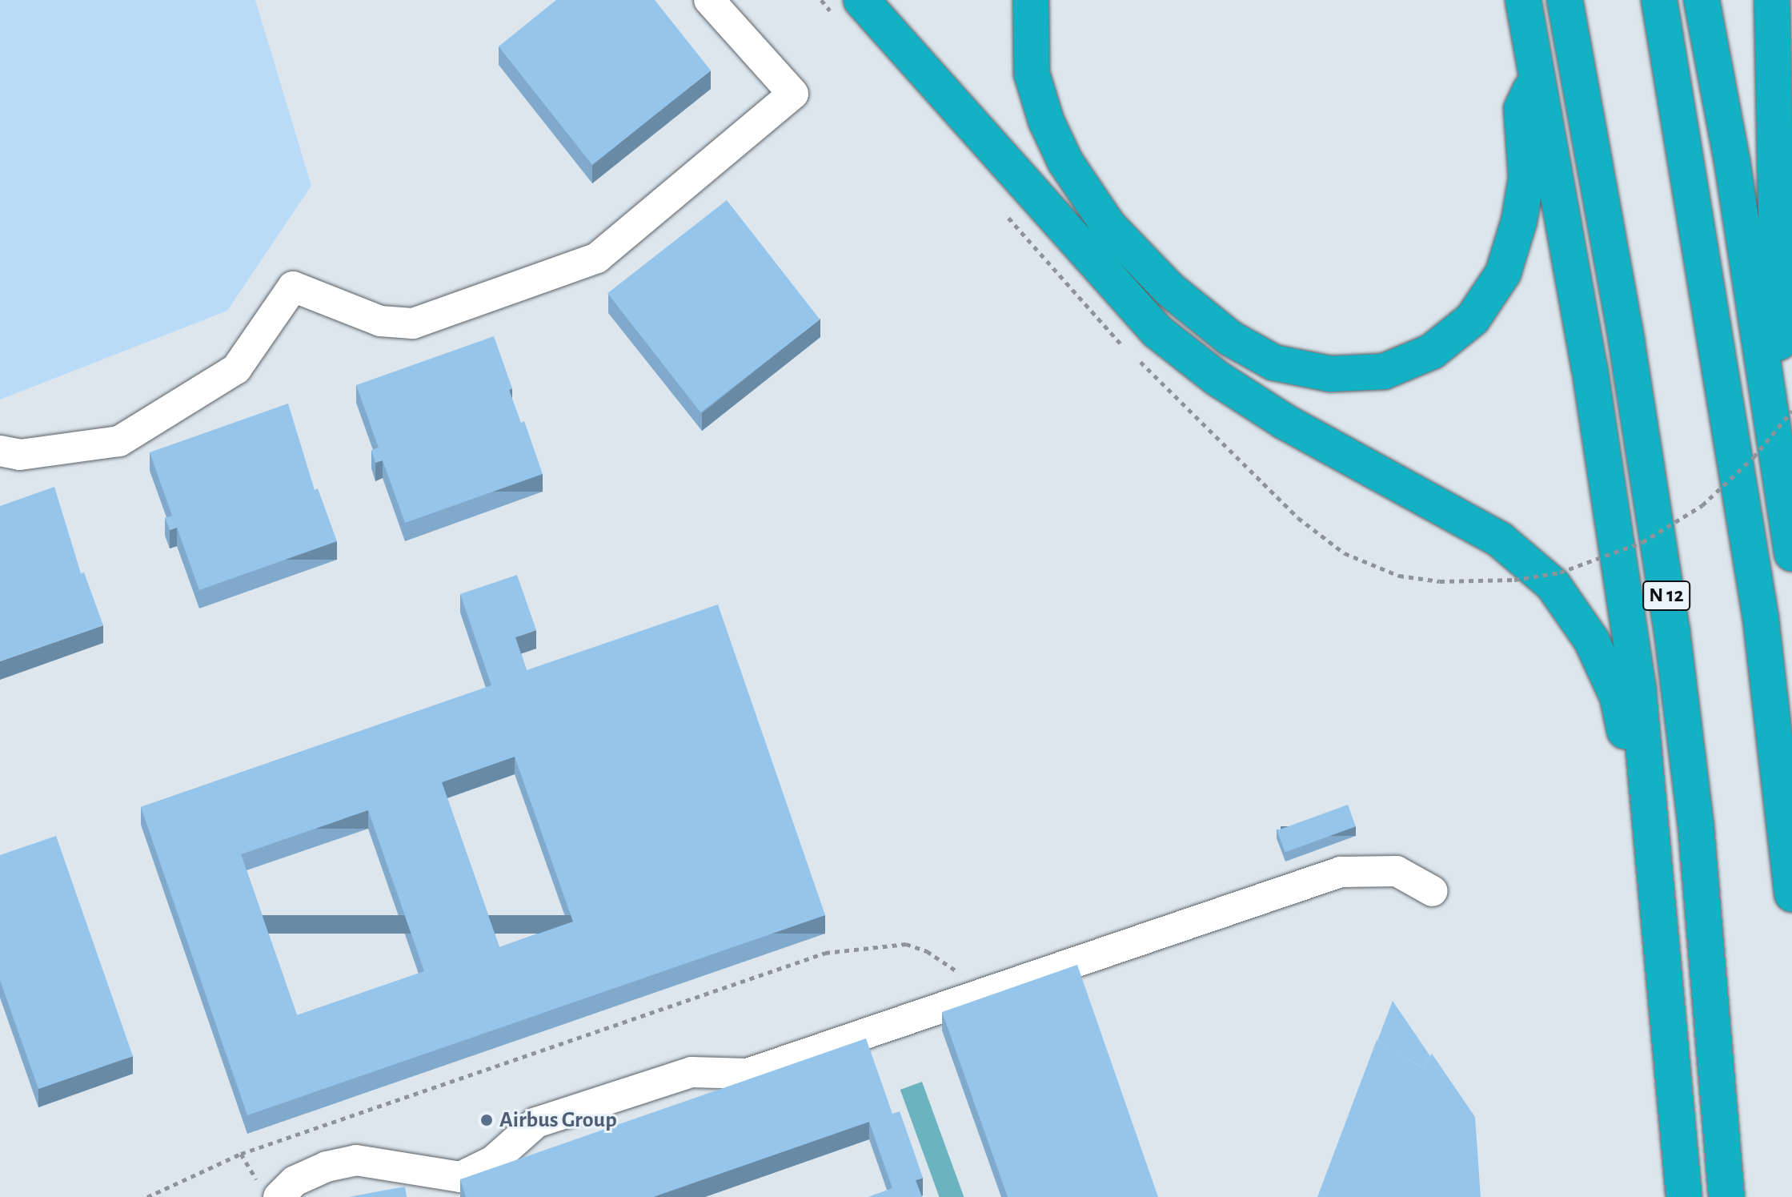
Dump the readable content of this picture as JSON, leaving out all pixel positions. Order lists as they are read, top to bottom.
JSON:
{
  "streets": {
    "highway": ["N 12"]
  },
  "places": ["Airbus Group"]
}
